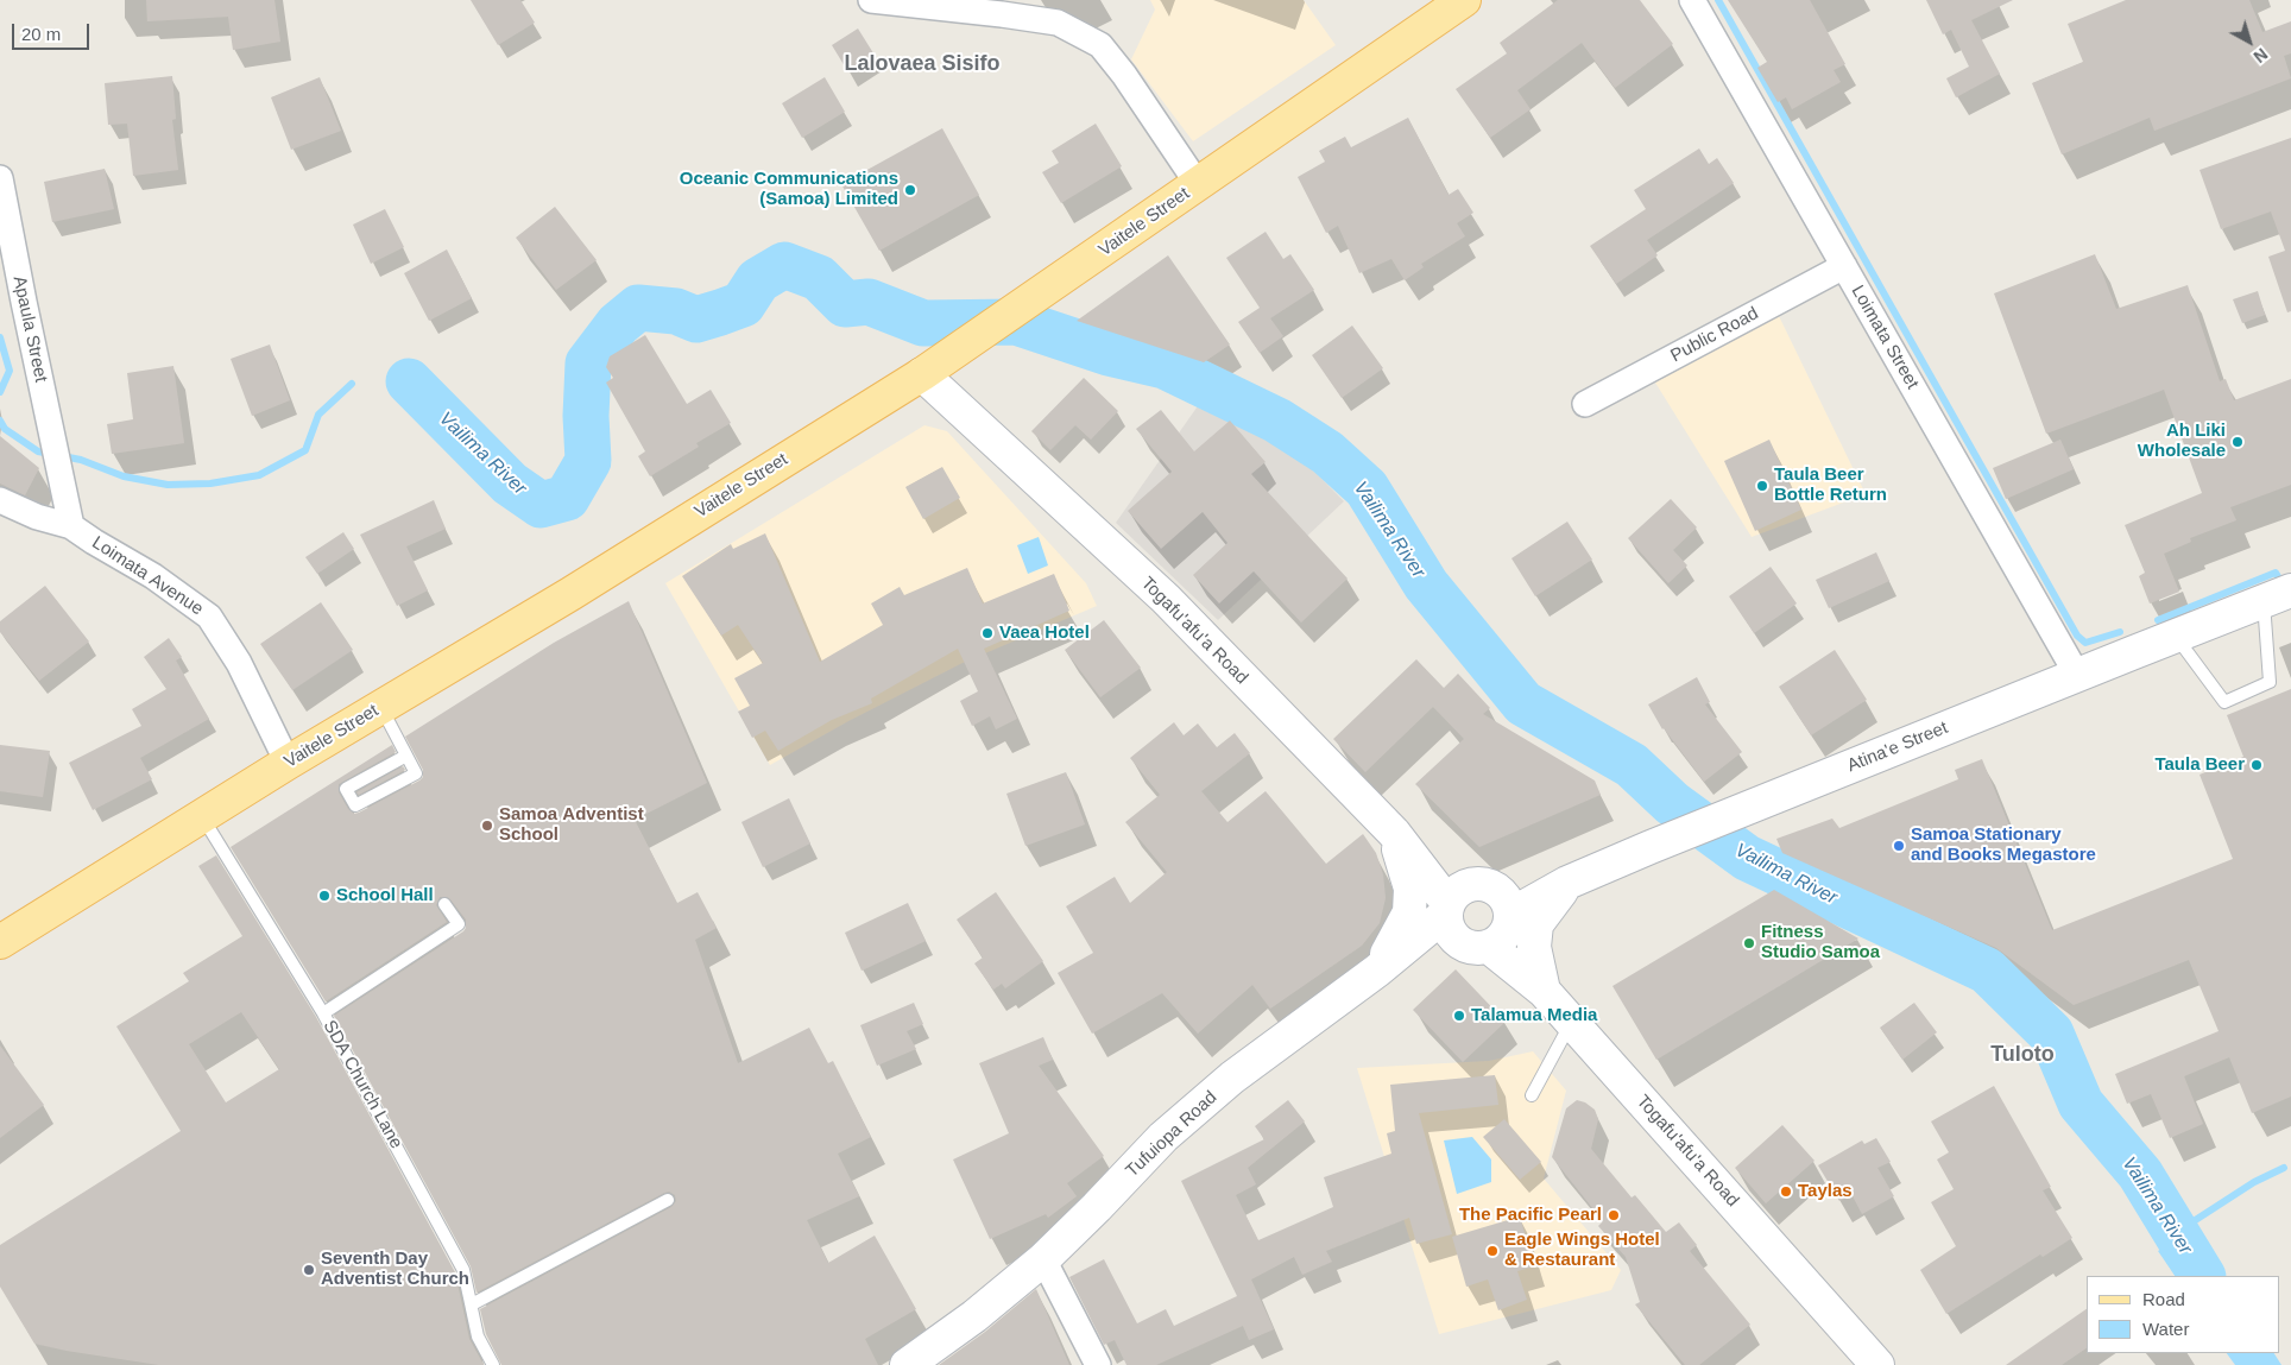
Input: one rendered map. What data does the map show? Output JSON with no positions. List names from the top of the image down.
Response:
{
  "streets": {
    "main road": [
      "Vaitele Street",
      "Togafu'afu'a Road",
      "Atina'e Street",
      "Tufuiopa Road"
    ],
    "street": [
      "Apaula Street",
      "Public Road",
      "Loimata Street",
      "Loimata Avenue"
    ],
    "lane": ["SDA Church Lane"]
  },
  "crossings": [
    ["Vaitele Street", "Loimata Avenue"],
    ["Vaitele Street", "Togafu'afu'a Road"],
    ["Vaitele Street", "SDA Church Lane"],
    ["Apaula Street", "Loimata Avenue"],
    ["Public Road", "Loimata Street"],
    ["Loimata Street", "Atina'e Street"],
    ["Togafu'afu'a Road", "Tufuiopa Road"]
  ],
  "districts": ["Lalovaea Sisifo", "Tuloto"],
  "water": ["Vailima River"],
  "places": [
    "Oceanic Communications (Samoa) Limited",
    "Ah Liki Wholesale",
    "Taula Beer Bottle Return",
    "Vaea Hotel",
    "Taula Beer",
    "Samoa Adventist School",
    "Samoa Stationary and Books Megastore",
    "School Hall",
    "Fitness Studio Samoa",
    "Talamua Media",
    "Taylas",
    "The Pacific Pearl",
    "Eagle Wings Hotel & Restaurant",
    "Seventh Day Adventist Church"
  ],
  "legend": ["Road", "Water"],
  "scale_bar": "20 m",
  "north": "bottom right"
}
